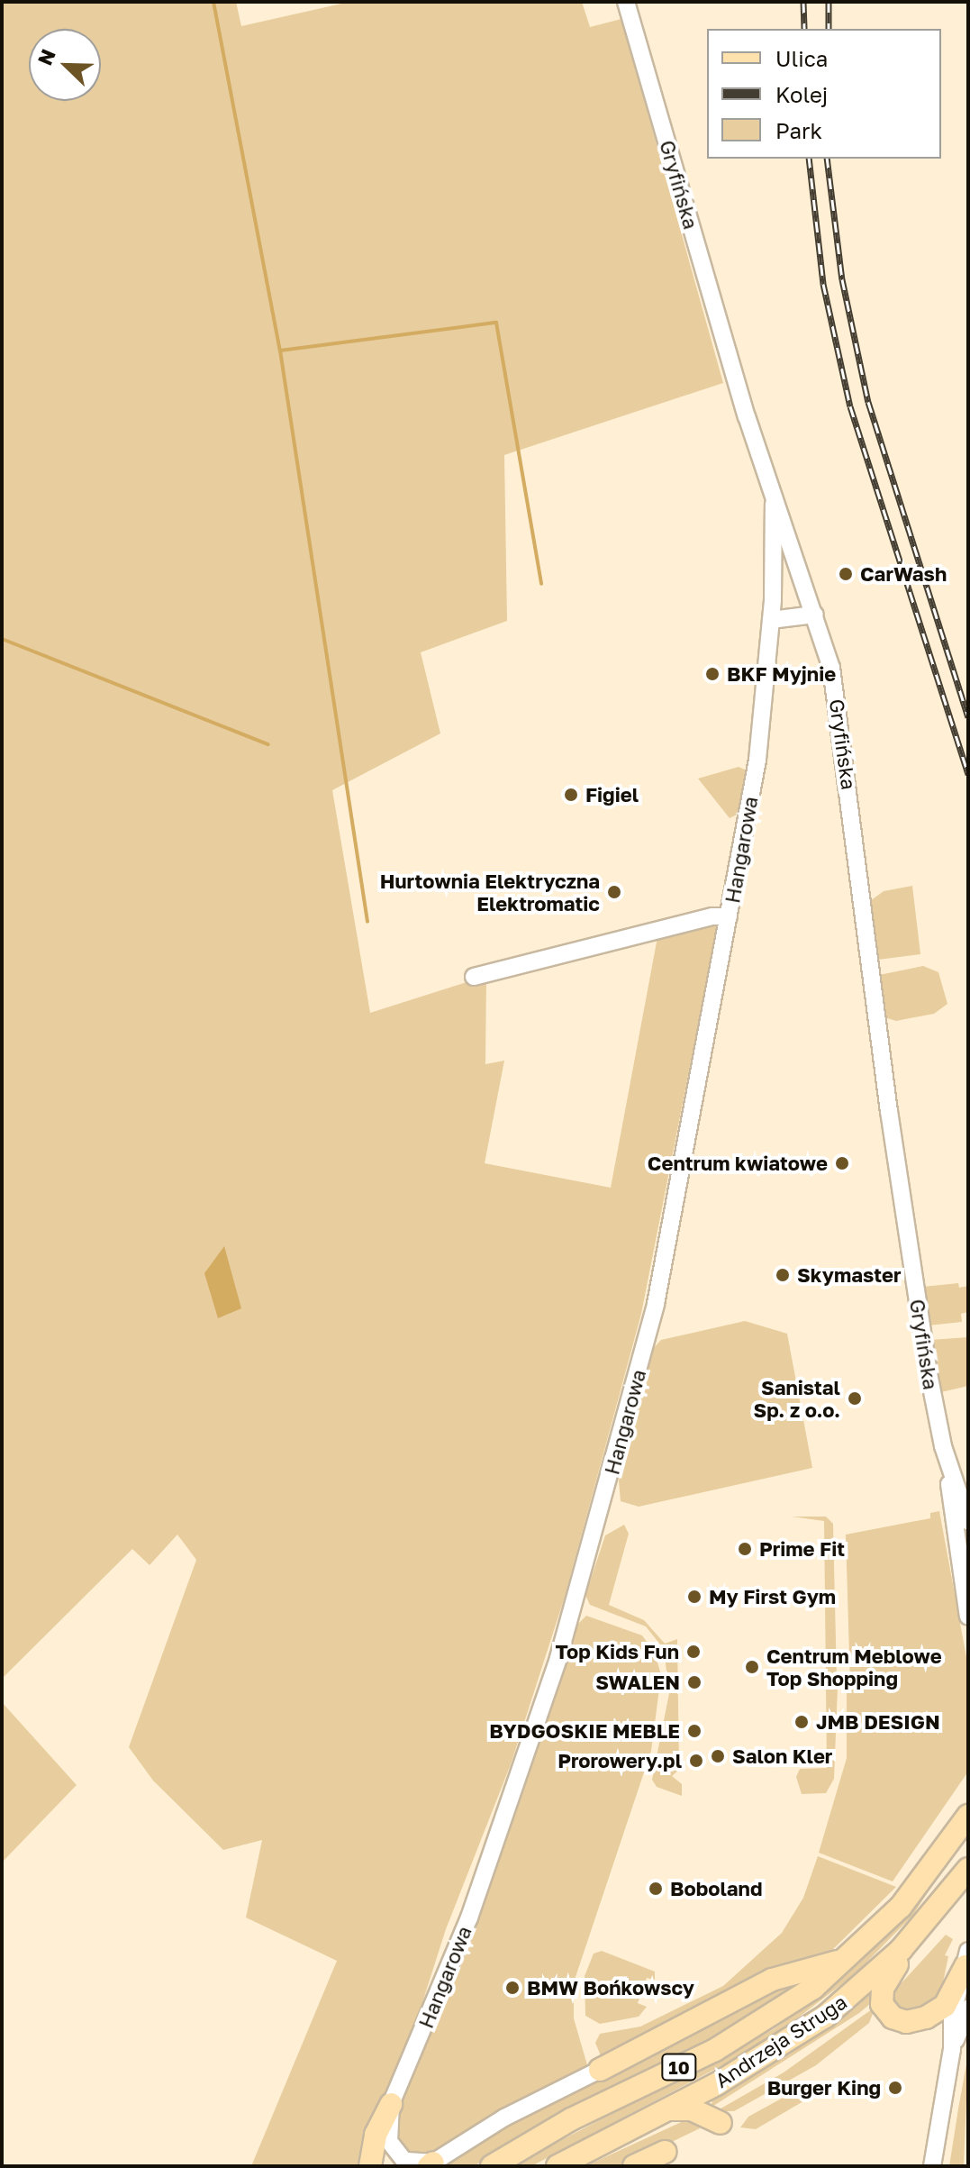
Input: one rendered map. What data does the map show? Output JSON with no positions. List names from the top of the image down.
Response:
{
  "streets": {
    "main road": ["Andrzeja Struga", "10"],
    "street": ["Gryfińska", "Hangarowa"]
  },
  "crossings": [
    ["Gryfińska", "Hangarowa"]
  ],
  "places": [
    "CarWash",
    "BKF Myjnie",
    "Figiel",
    "Hurtownia Elektryczna Elektromatic",
    "Centrum kwiatowe",
    "Skymaster",
    "Sanistal Sp. z o.o.",
    "Prime Fit",
    "My First Gym",
    "Top Kids Fun",
    "Centrum Meblowe Top Shopping",
    "SWALEN",
    "JMB DESIGN",
    "BYDGOSKIE MEBLE",
    "Salon Kler",
    "Prorowery.pl",
    "Boboland",
    "BMW Bońkowscy",
    "Burger King"
  ],
  "legend": ["Ulica", "Kolej", "Park"],
  "north": "top left"
}
